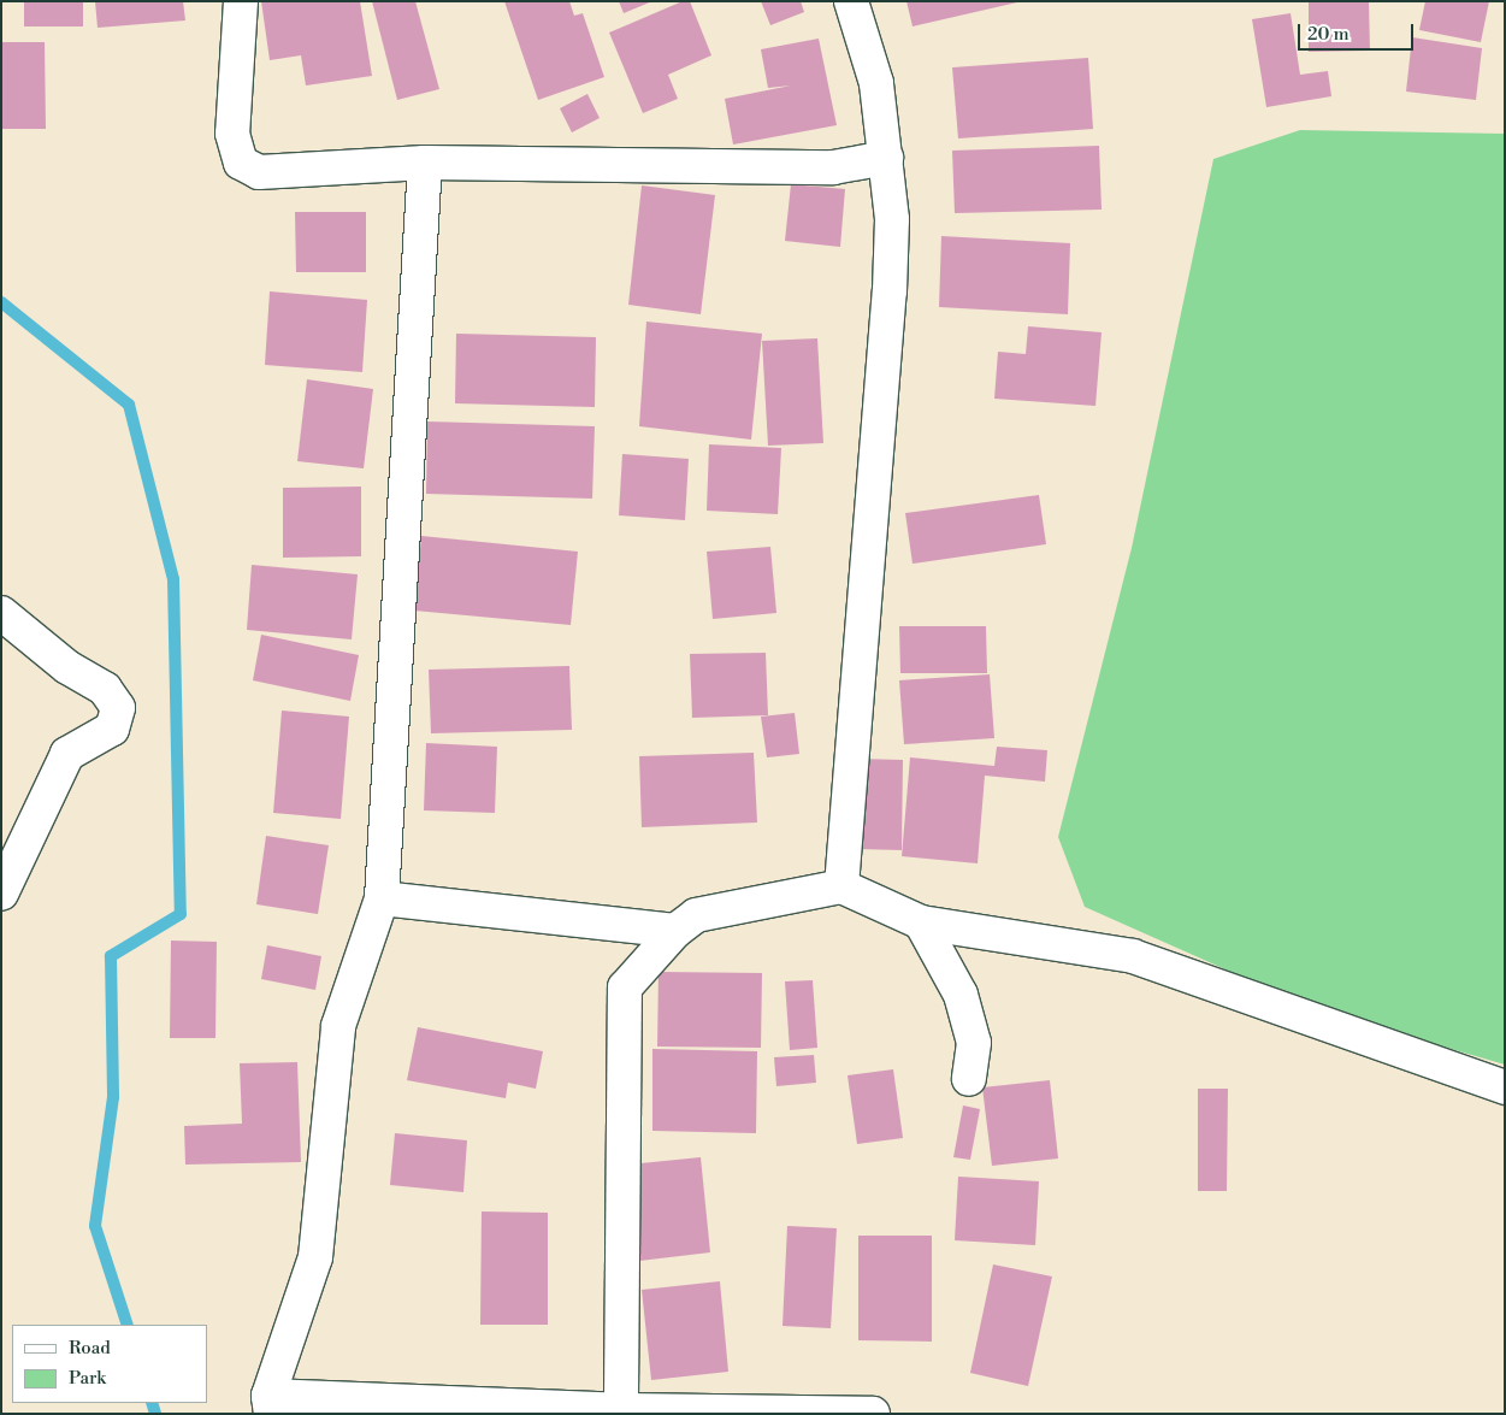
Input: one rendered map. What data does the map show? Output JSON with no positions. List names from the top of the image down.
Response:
{
  "legend": ["Road", "Park"],
  "scale_bar": "20 m"
}
